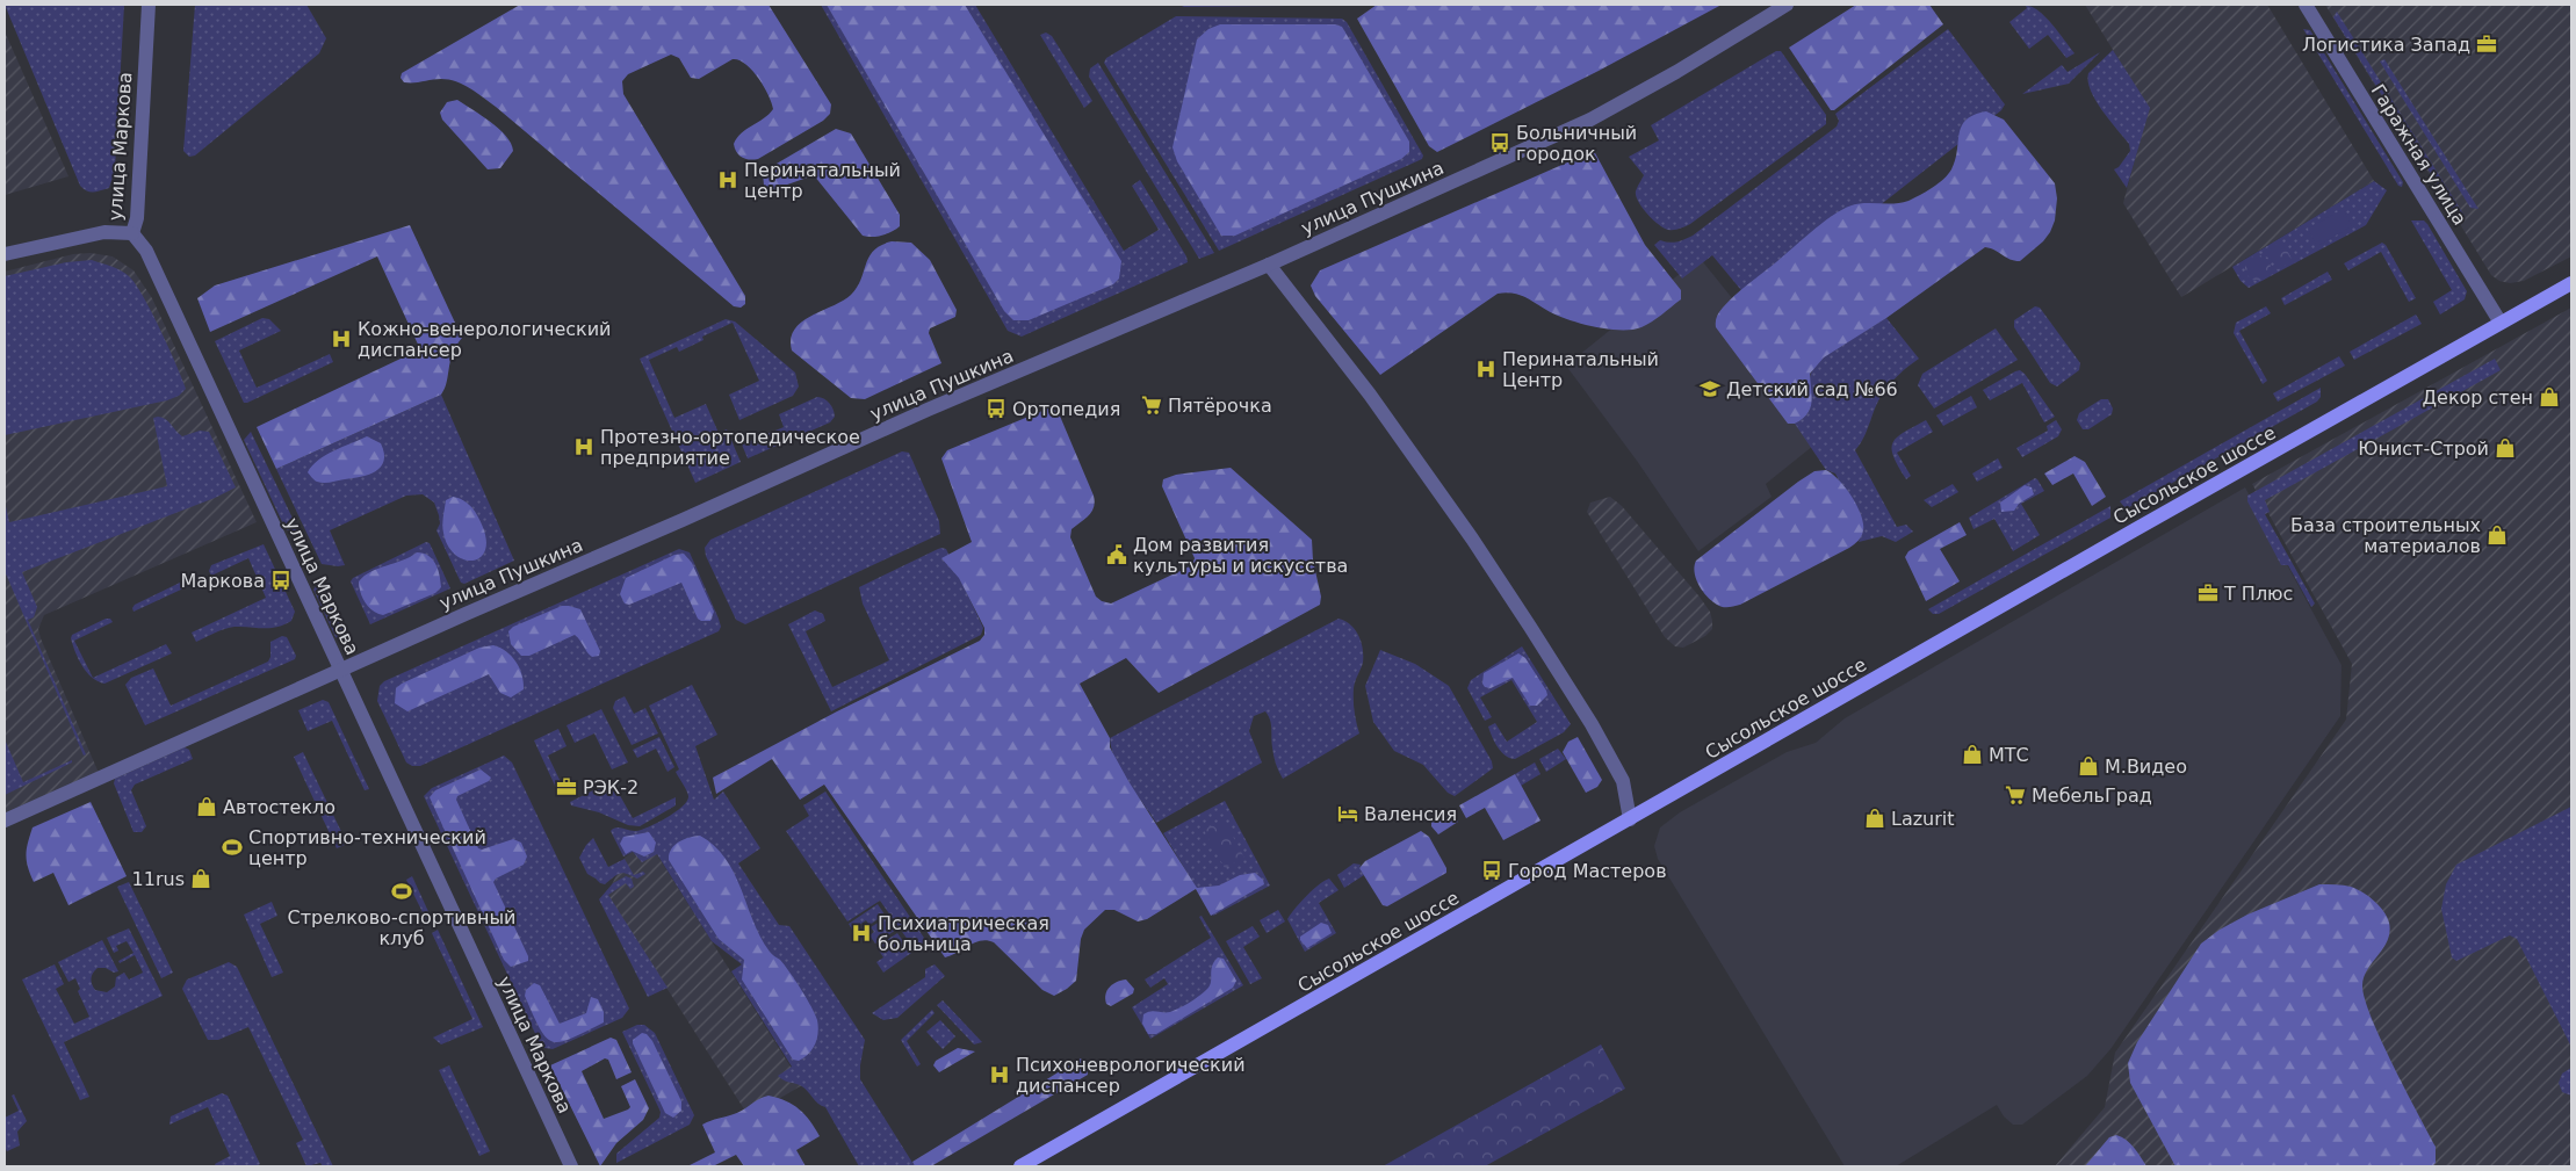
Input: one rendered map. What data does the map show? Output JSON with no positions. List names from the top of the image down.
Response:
{
  "streets": {
    "main road": ["Сысольское шоссе"],
    "street": ["улица Маркова", "Гаражная улица", "улица Пушкина"]
  },
  "crossings": [
    ["улица Маркова", "улица Пушкина"],
    ["Гаражная улица", "Сысольское шоссе"]
  ],
  "places": {
    "office": ["Логистика Запад", "Т Плюс", "РЭК-2"],
    "bus stop": [
      "Больничный городок",
      "Ортопедия",
      "Маркова",
      "Город Мастеров"
    ],
    "hospital": [
      "Перинатальный центр",
      "Кожно-венерологический диспансер",
      "Перинатальный Центр",
      "Протезно-ортопедическое предприятие",
      "Психиатрическая больница",
      "Психоневрологический диспансер"
    ],
    "school or university": ["Детский сад №66"],
    "shop": [
      "Декор стен",
      "Юнист-Строй",
      "База строительных материалов",
      "МТС",
      "М.Видео",
      "Автостекло",
      "Lazurit",
      "11rus"
    ],
    "supermarket": ["Пятёрочка", "МебельГрад"],
    "public building": ["Дом развития культуры и искусства"],
    "hotel": ["Валенсия"],
    "sports": ["Спортивно-технический центр", "Стрелково-спортивный клуб"]
  }
}
